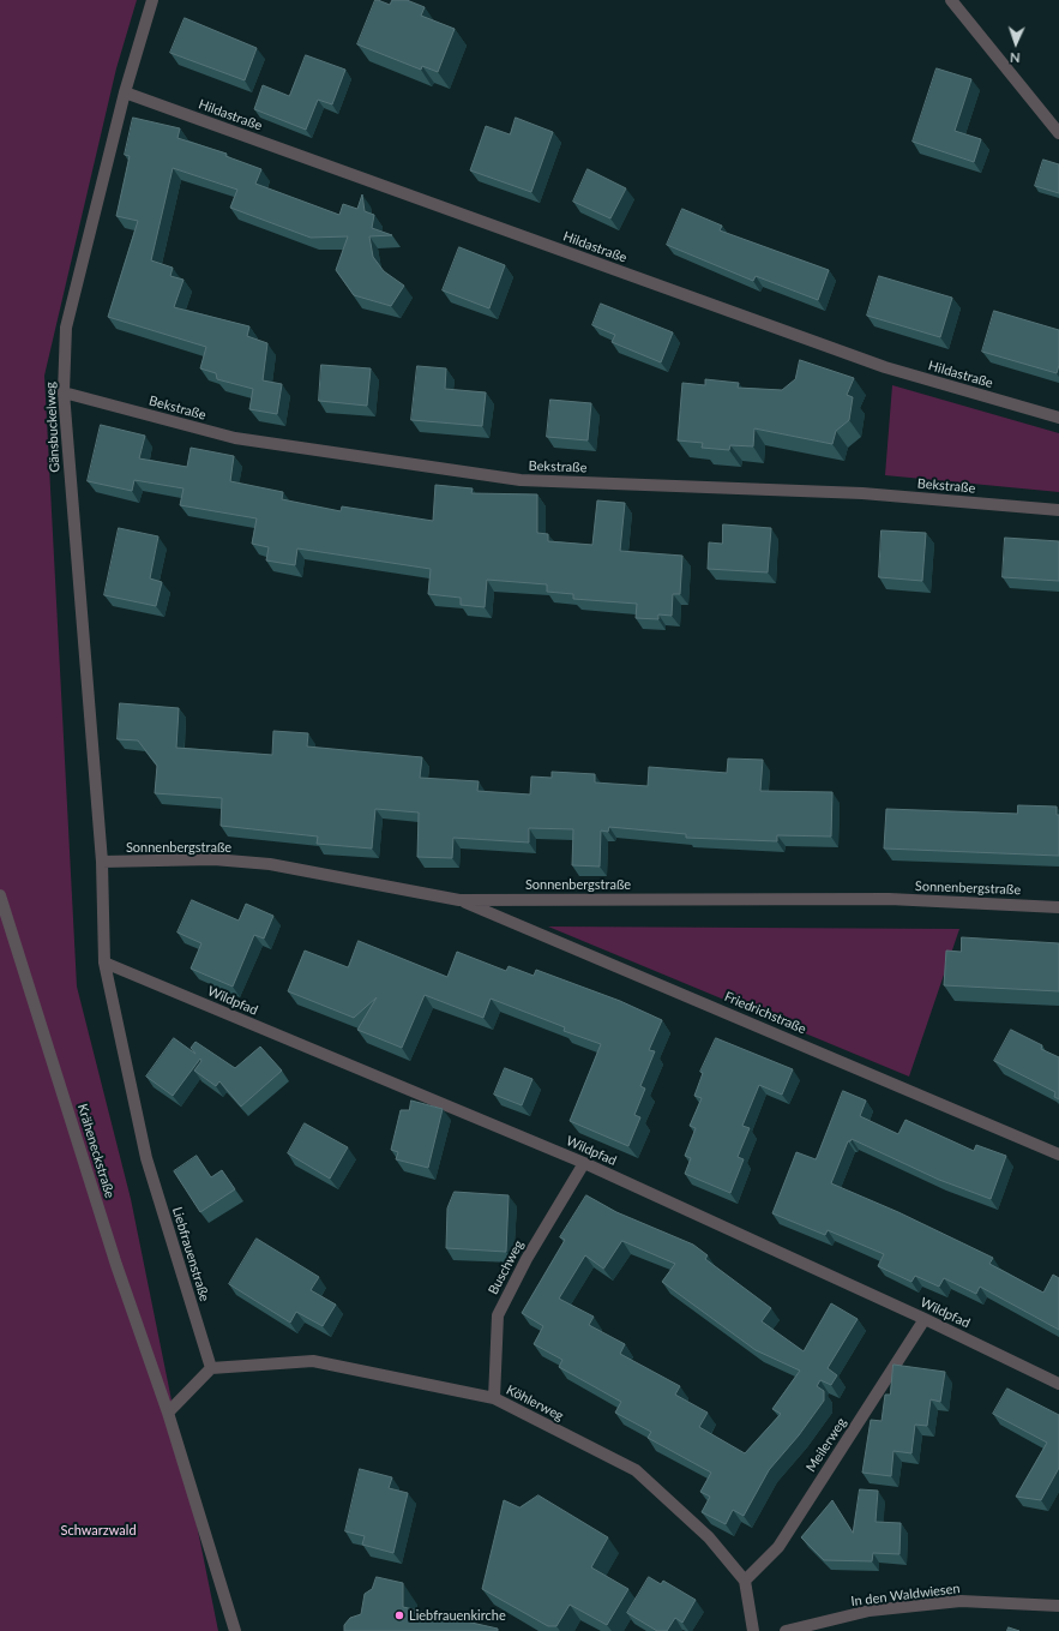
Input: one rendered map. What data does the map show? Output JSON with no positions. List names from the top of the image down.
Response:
{
  "streets": {
    "street": [
      "Hildastraße",
      "Bekstraße",
      "Gänsbuckelweg",
      "Sonnenbergstraße",
      "Wildpfad",
      "Friedrichstraße",
      "Kräheneckstraße",
      "Liebfrauenstraße",
      "Buschweg",
      "Köhlerweg",
      "Meilerweg",
      "In den Waldwiesen"
    ]
  },
  "crossings": [
    ["Hildastraße", "Gänsbuckelweg"],
    ["Bekstraße", "Gänsbuckelweg"],
    ["Gänsbuckelweg", "Sonnenbergstraße"],
    ["Gänsbuckelweg", "Liebfrauenstraße"],
    ["Sonnenbergstraße", "Friedrichstraße"],
    ["Sonnenbergstraße", "Liebfrauenstraße"],
    ["Wildpfad", "Liebfrauenstraße"],
    ["Wildpfad", "Buschweg"],
    ["Wildpfad", "Meilerweg"],
    ["Liebfrauenstraße", "Köhlerweg"],
    ["Buschweg", "Köhlerweg"],
    ["Köhlerweg", "Meilerweg"]
  ],
  "parks": ["Schwarzwald"],
  "places": ["Liebfrauenkirche"],
  "north": "bottom"
}
